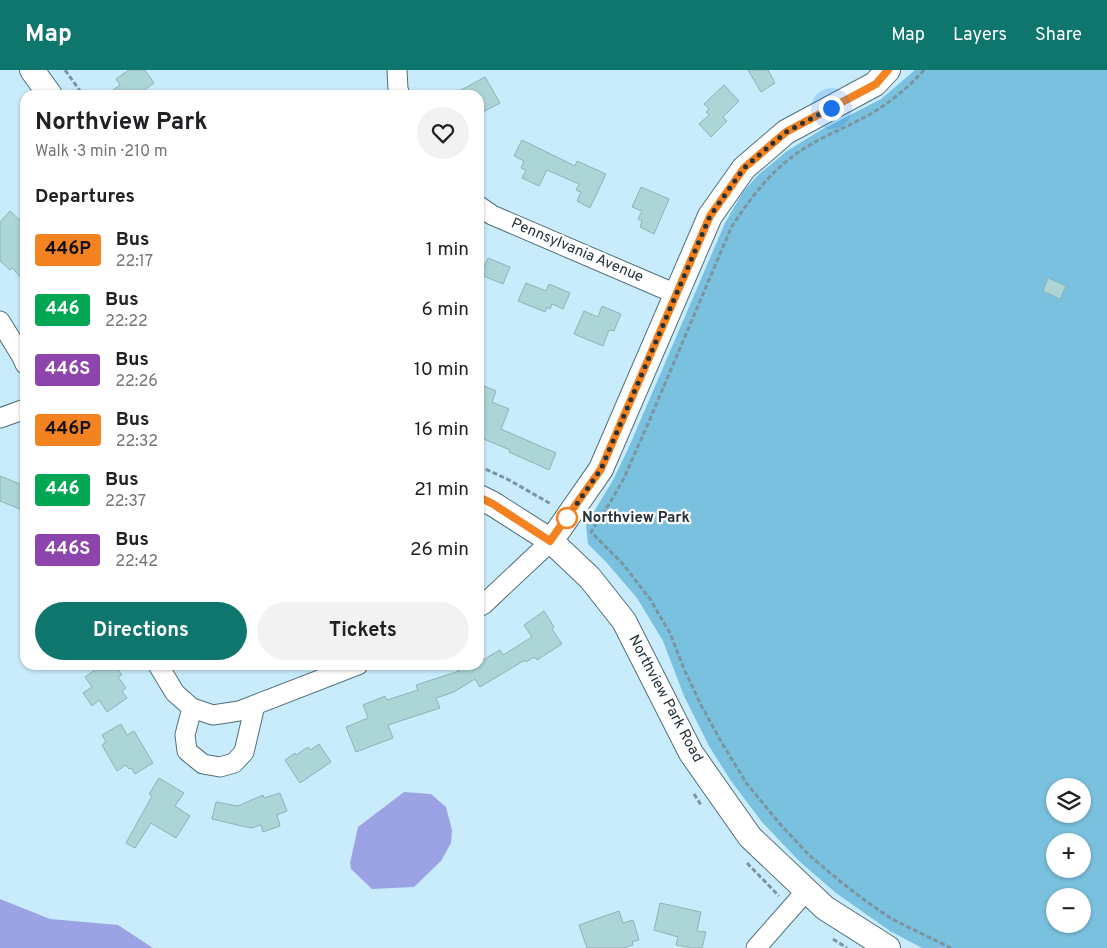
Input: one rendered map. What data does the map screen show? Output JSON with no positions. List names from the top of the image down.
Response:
{
  "streets": {
    "street": ["Pennsylvania Avenue", "Northview Park Road"]
  },
  "places": ["Northview Park"],
  "lines": ["bus line 446P"],
  "page": {
    "header": "Map",
    "nav": ["Map", "Layers", "Share"],
    "heading": [
      ["Northview Park", "Walk · 3 min · 210 m"],
      "Departures"
    ],
    "list": [
      {
        "mark": "446P",
        "name": "Bus",
        "note": "22:17",
        "value": "1 min"
      },
      {
        "mark": "446",
        "name": "Bus",
        "note": "22:22",
        "value": "6 min"
      },
      {
        "mark": "446S",
        "name": "Bus",
        "note": "22:26",
        "value": "10 min"
      },
      {
        "mark": "446P",
        "name": "Bus",
        "note": "22:32",
        "value": "16 min"
      },
      {
        "mark": "446",
        "name": "Bus",
        "note": "22:37",
        "value": "21 min"
      },
      {
        "mark": "446S",
        "name": "Bus",
        "note": "22:42",
        "value": "26 min"
      }
    ],
    "buttons": ["Directions", "Tickets"],
    "map_buttons": ["+", "−"]
  }
}
